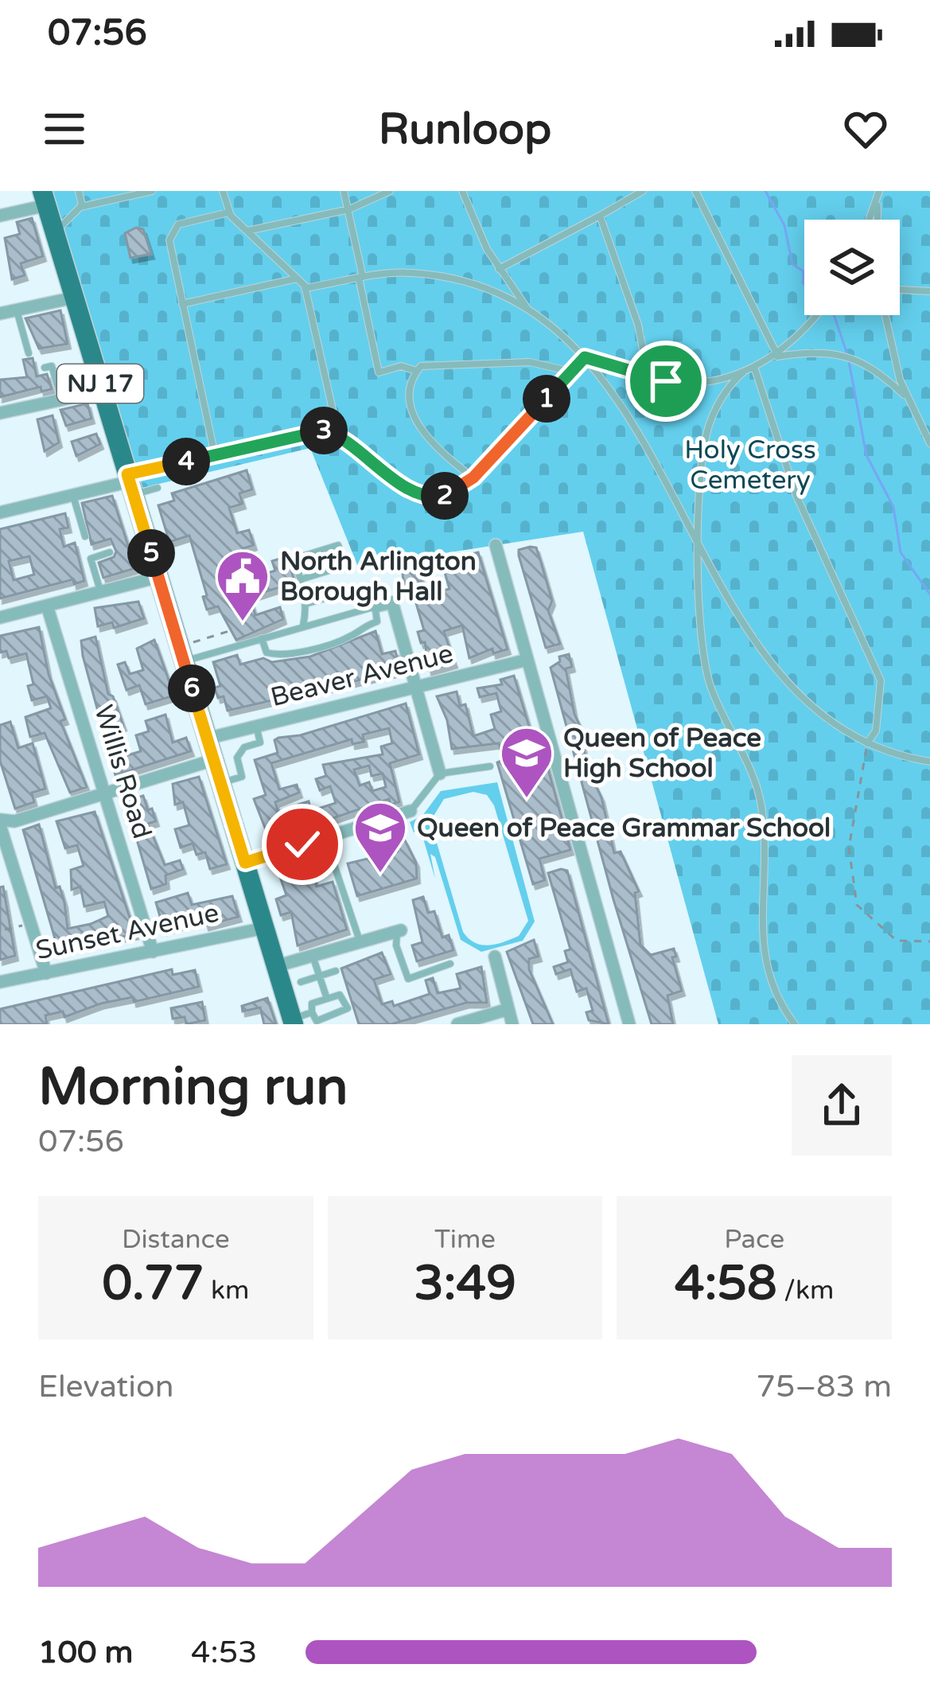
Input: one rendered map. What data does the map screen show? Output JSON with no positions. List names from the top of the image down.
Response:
{
  "streets": {
    "main road": ["NJ 17"],
    "street": ["Beaver Avenue", "Willis Road", "Sunset Avenue"]
  },
  "crossings": [
    ["NJ 17", "Beaver Avenue"],
    ["NJ 17", "Sunset Avenue"],
    ["Willis Road", "Sunset Avenue"]
  ],
  "parks": ["Holy Cross Cemetery"],
  "places": {
    "public building": ["North Arlington Borough Hall"],
    "school or university": ["Queen of Peace High School", "Queen of Peace Grammar School"]
  },
  "page": {
    "status": "07:56",
    "header": "Runloop",
    "pins": [
      "1",
      "3",
      "4",
      "2",
      "5",
      "6"
    ],
    "heading": ["Morning run", "07:56"],
    "stats": [
      ["Distance", "0.77 km"],
      ["Time", "3:49"],
      ["Pace", "4:58 /km"]
    ],
    "chart": ["Elevation", "75–83 m"],
    "list": [
      {
        "name": "100 m",
        "note": "4:53"
      }
    ]
  }
}
